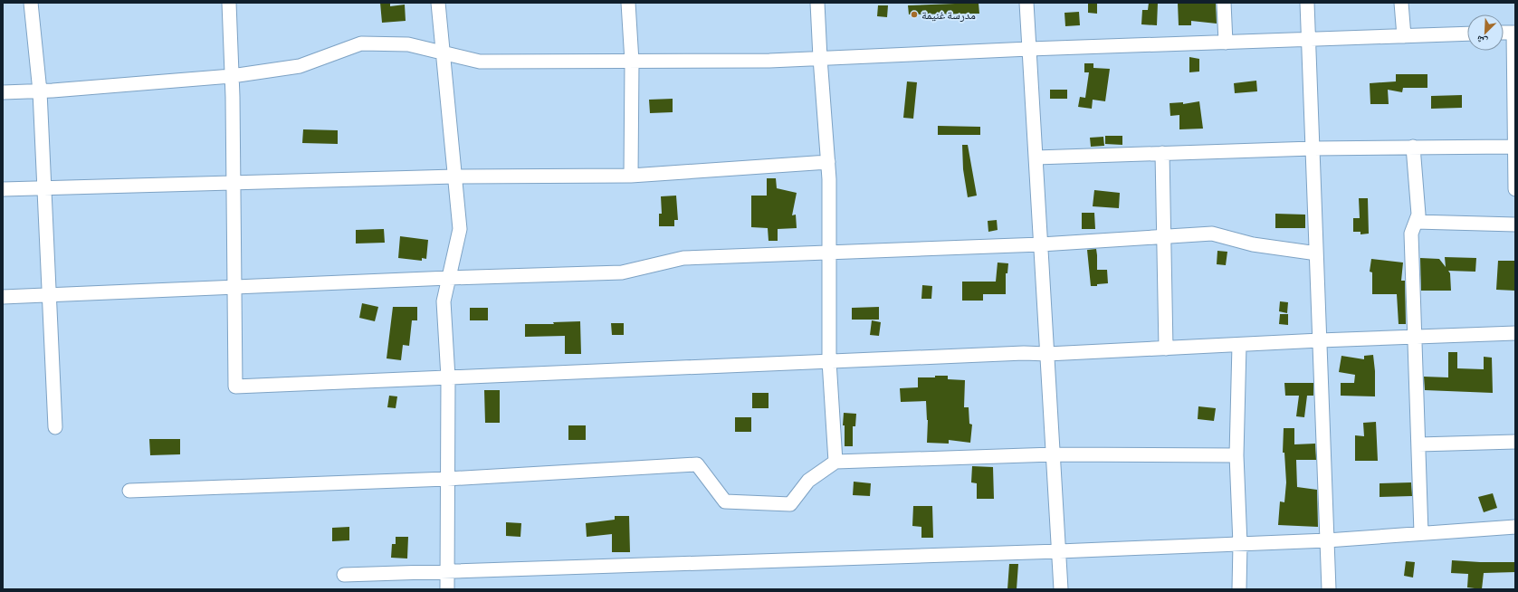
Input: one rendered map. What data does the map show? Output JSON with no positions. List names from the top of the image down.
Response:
{
  "places": ["مدرسة غنيمة"],
  "north": "bottom left"
}
